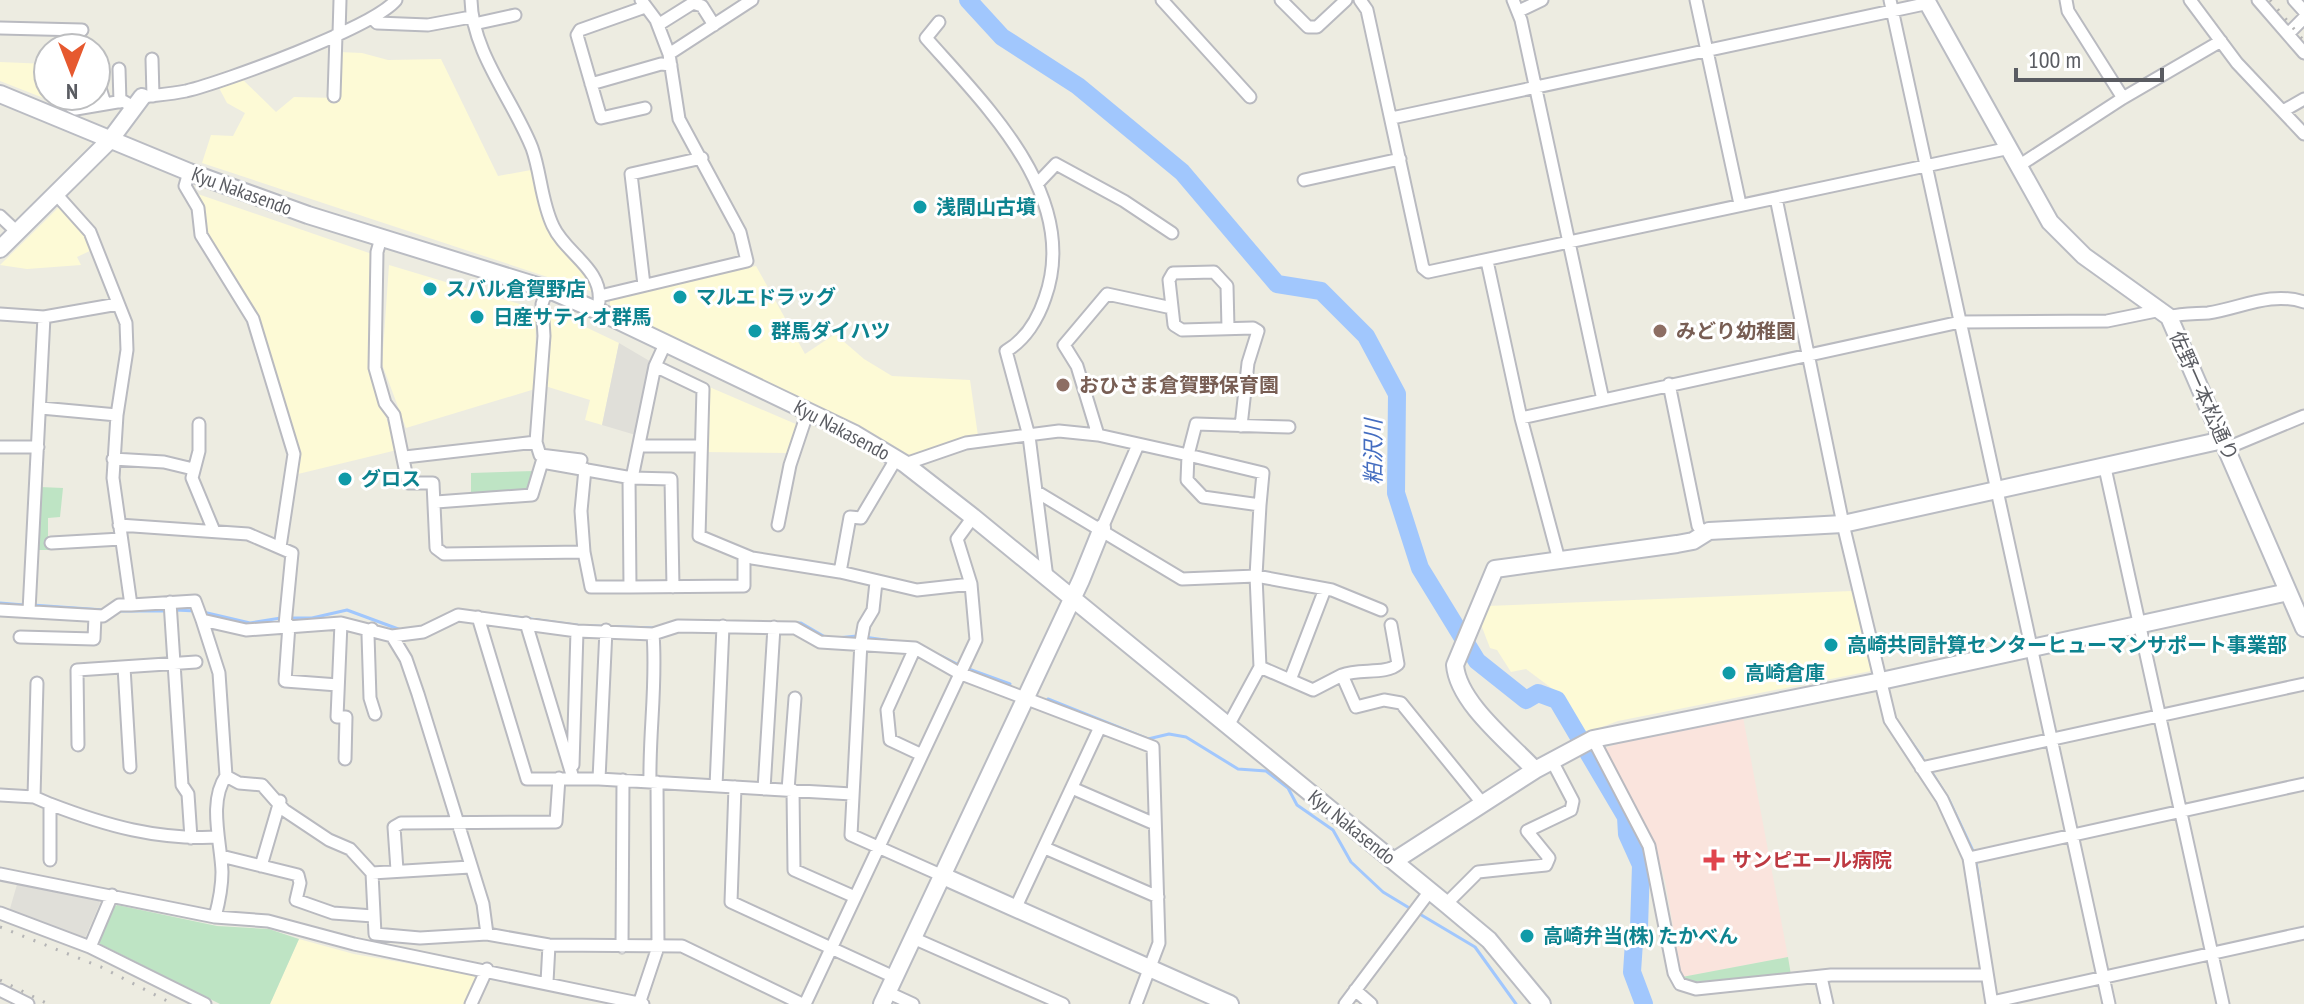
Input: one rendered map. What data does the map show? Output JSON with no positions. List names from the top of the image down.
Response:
{
  "streets": {
    "street": ["Kyu Nakasendo", "佐野一本松通り"]
  },
  "water": ["粕沢川"],
  "places": {
    "other": [
      "浅間山古墳",
      "スバル倉賀野店",
      "マルエドラッグ",
      "日産サティオ群馬",
      "群馬ダイハツ",
      "みどり幼稚園",
      "おひさま倉賀野保育園",
      "グロス",
      "高崎共同計算センターヒューマンサポート事業部",
      "高崎倉庫",
      "高崎弁当(株) たかべん"
    ],
    "health": ["サンピエール病院"]
  },
  "scale_bar": "100 m",
  "north": "bottom"
}
